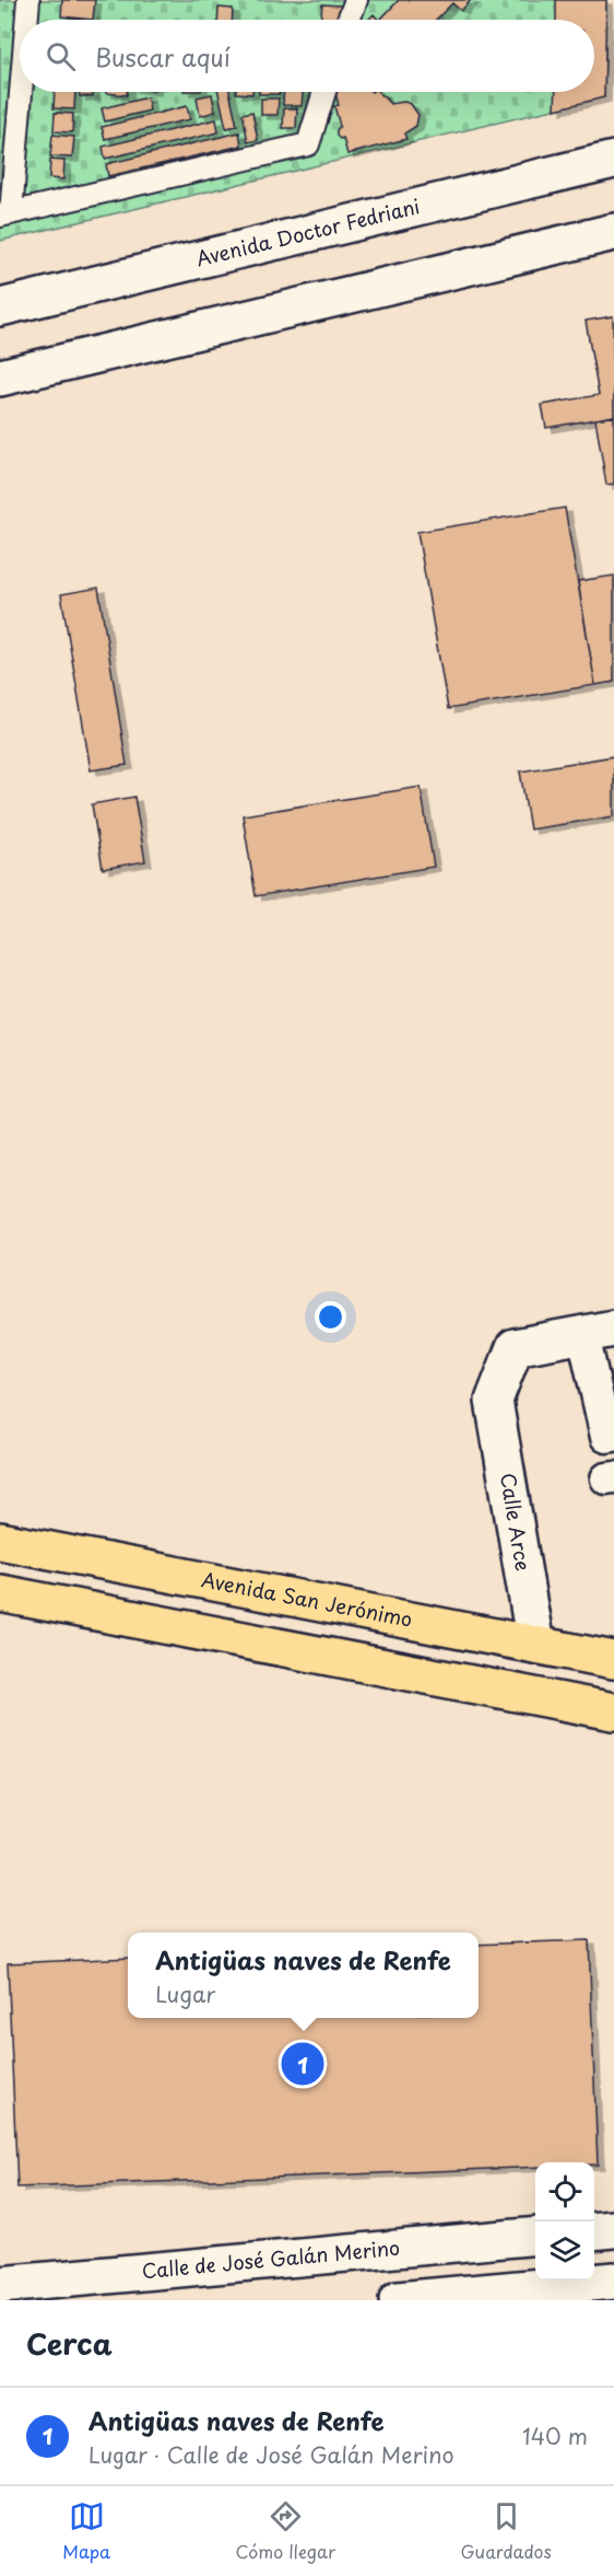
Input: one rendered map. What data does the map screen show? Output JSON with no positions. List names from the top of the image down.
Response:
{
  "streets": {
    "main road": [
      "Avenida Doctor Fedriani",
      "Calle Arce",
      "Avenida San Jerónimo",
      "Calle de José Galán Merino"
    ]
  },
  "crossings": [
    ["Calle Arce", "Avenida San Jerónimo"]
  ],
  "page": {
    "search": "Buscar aquí",
    "popup": ["Antigüas naves de Renfe", "Lugar"],
    "pins": "1",
    "heading": "Cerca",
    "list": [
      {
        "mark": "1",
        "name": "Antigüas naves de Renfe",
        "note": "Lugar · Calle de José Galán Merino",
        "value": "140 m"
      }
    ],
    "nav": ["Mapa", "Cómo llegar", "Guardados"]
  }
}
